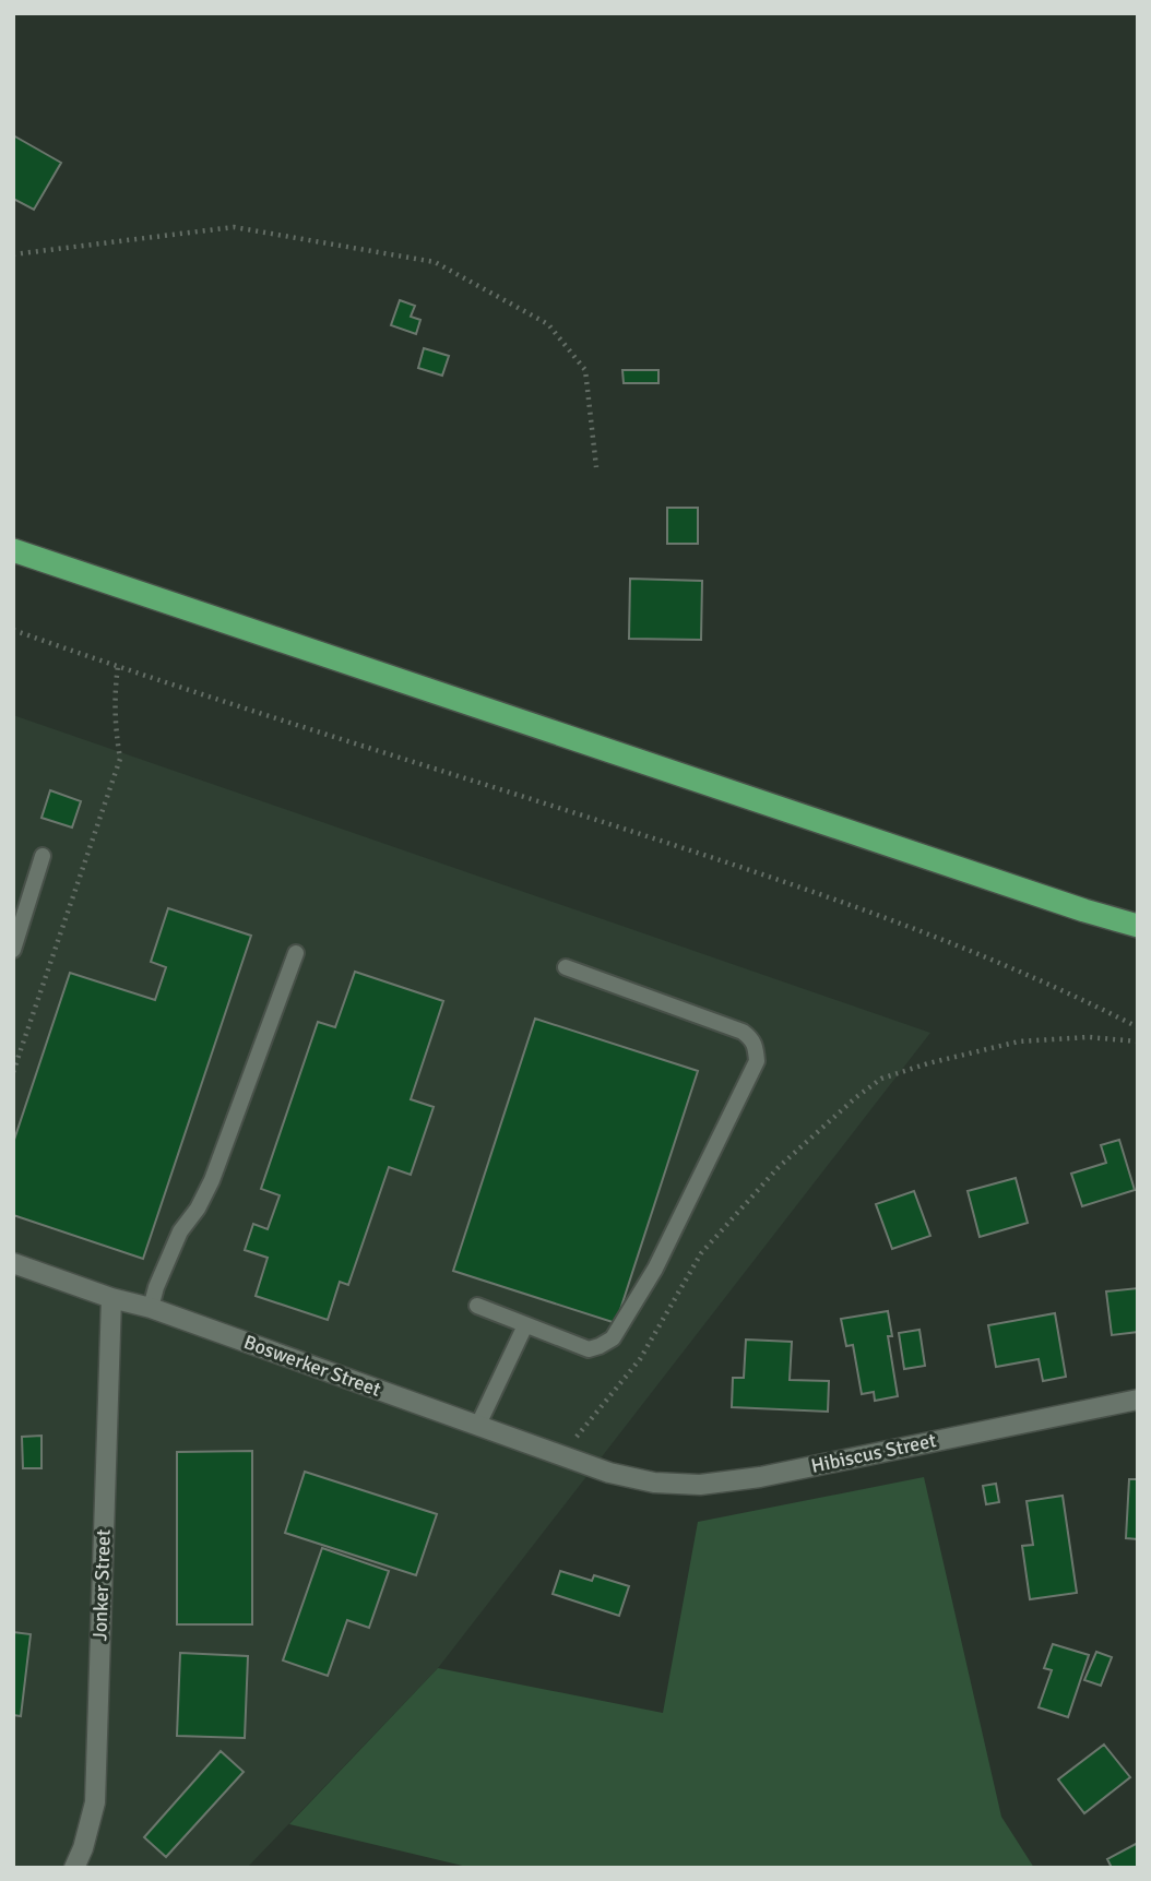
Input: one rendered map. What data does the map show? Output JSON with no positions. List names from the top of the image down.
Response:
{
  "streets": {
    "street": ["Boswerker Street", "Hibiscus Street", "Jonker Street"]
  },
  "crossings": [
    ["Boswerker Street", "Hibiscus Street"],
    ["Boswerker Street", "Jonker Street"]
  ]
}
